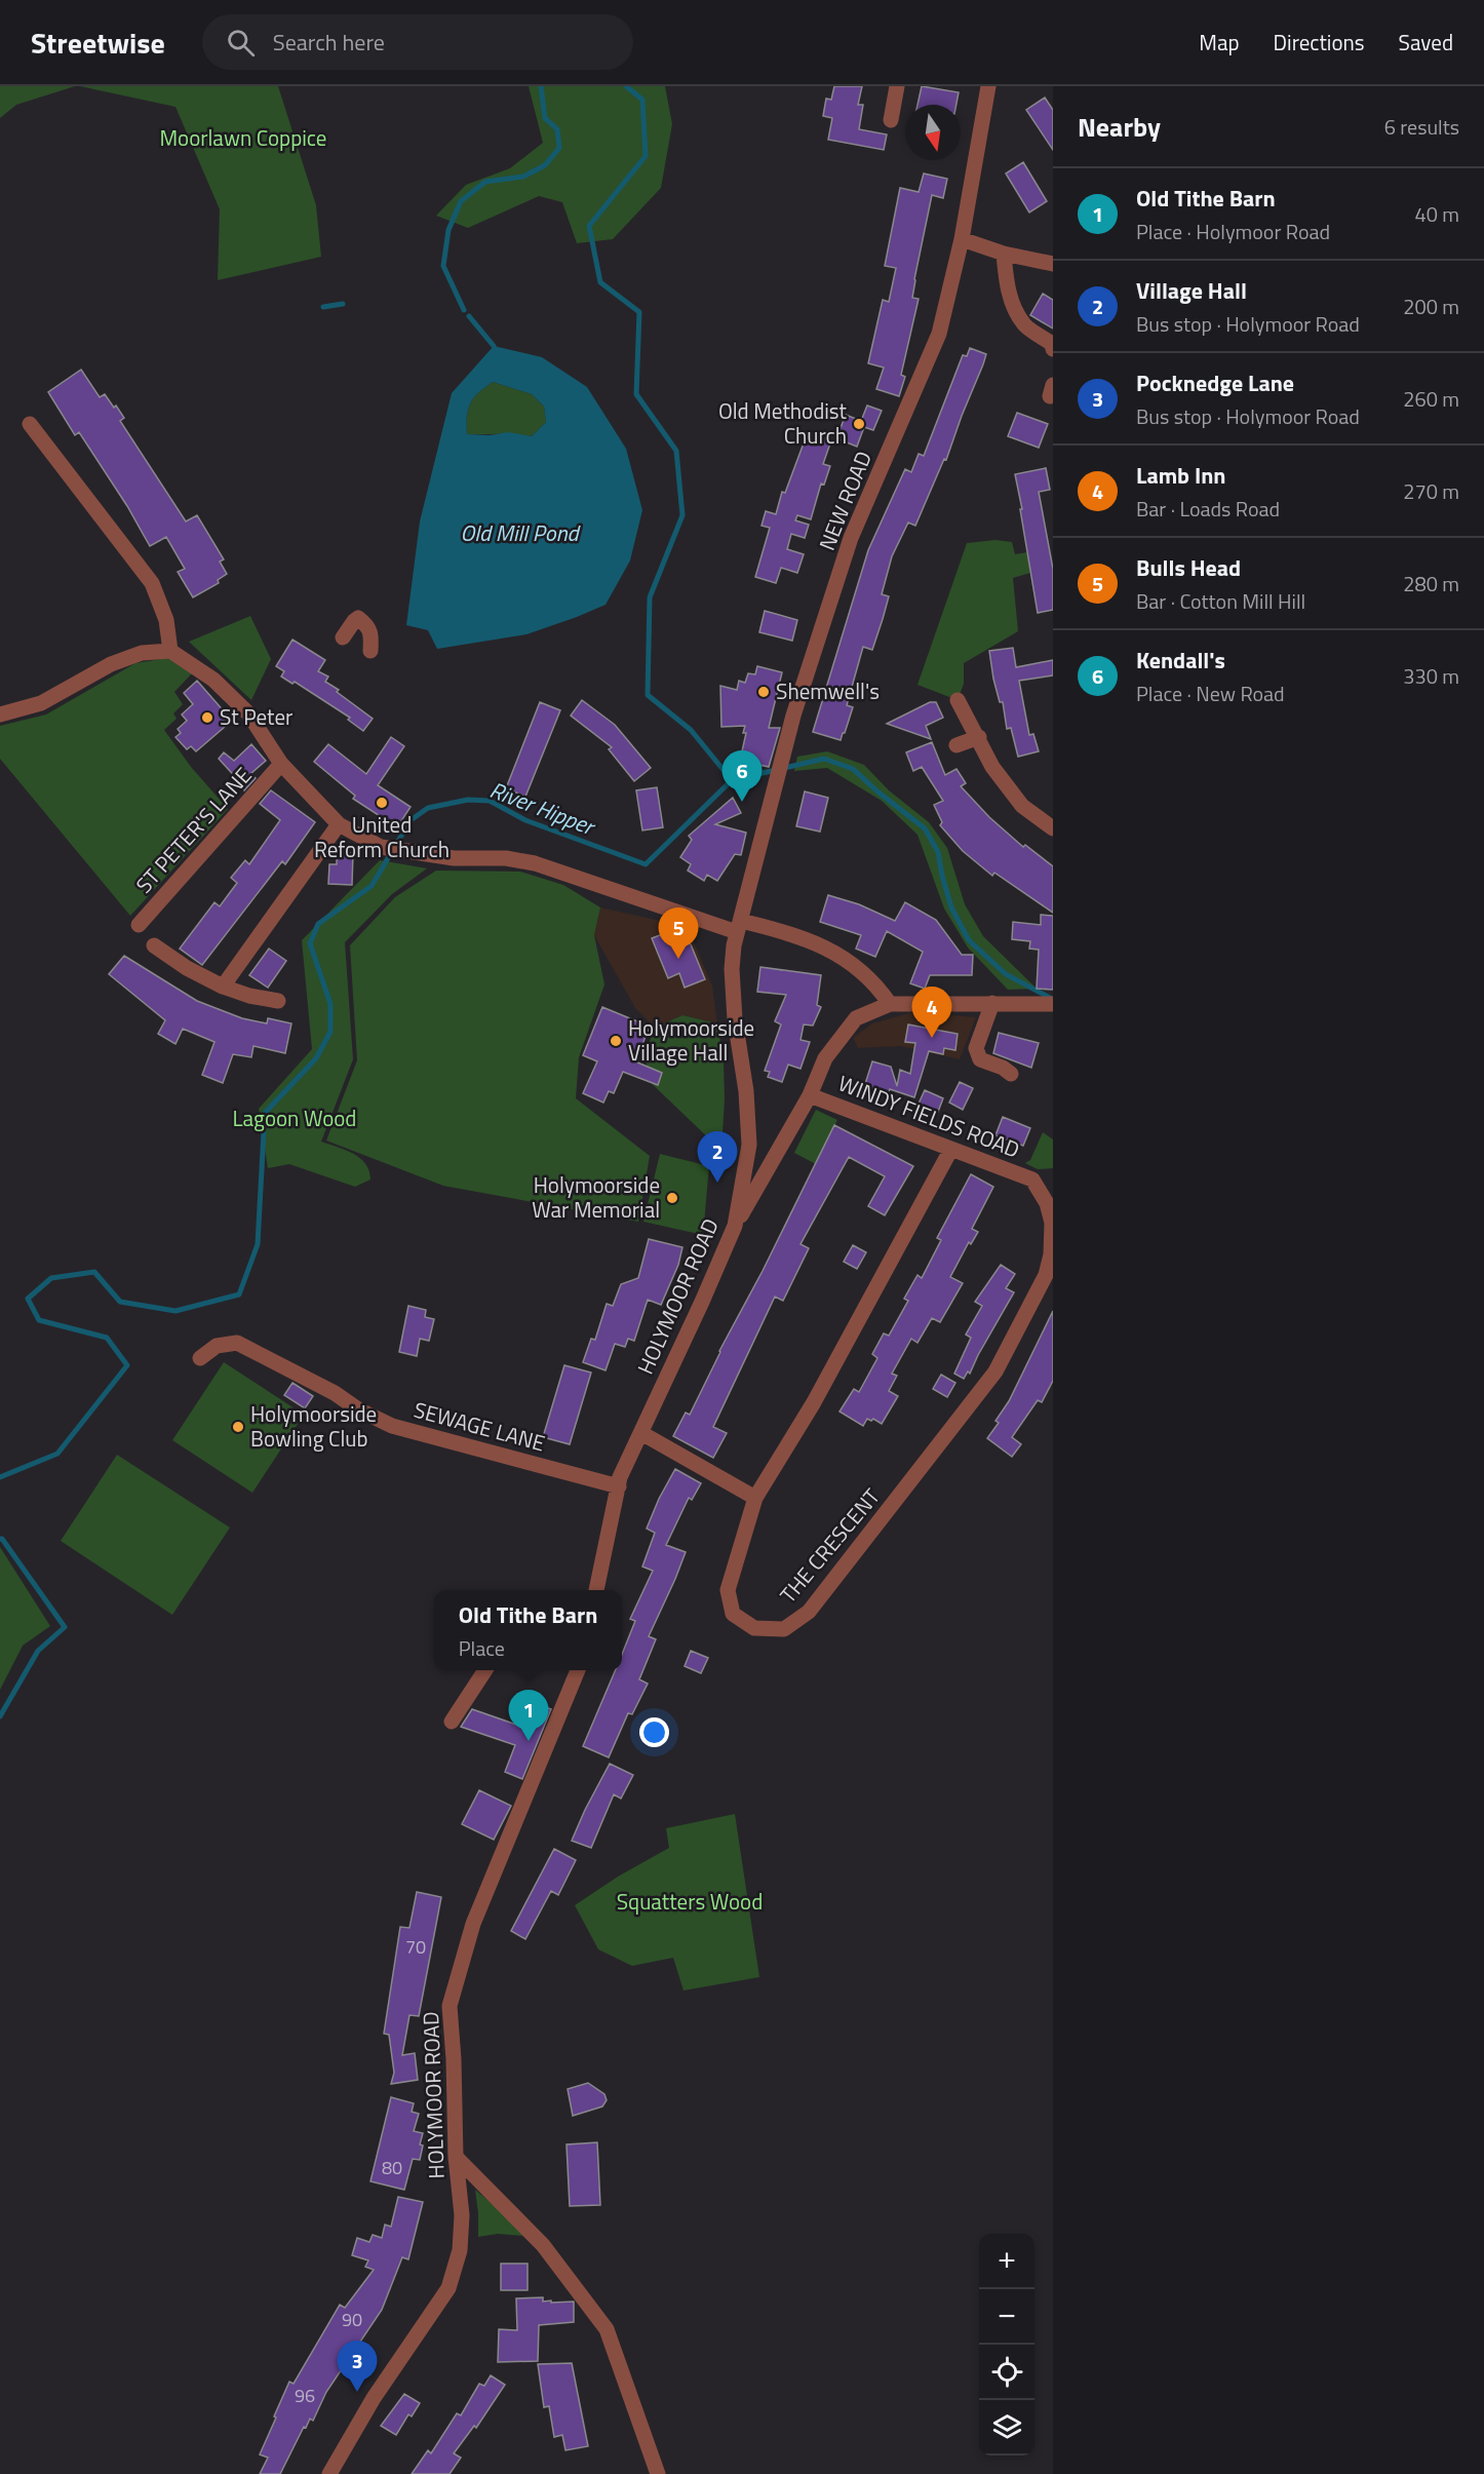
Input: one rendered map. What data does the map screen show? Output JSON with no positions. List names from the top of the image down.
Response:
{
  "streets": {
    "street": [
      "NEW ROAD",
      "ST PETER'S LANE",
      "WINDY FIELDS ROAD",
      "HOLYMOOR ROAD",
      "SEWAGE LANE",
      "THE CRESCENT"
    ]
  },
  "crossings": [
    ["NEW ROAD", "HOLYMOOR ROAD"],
    ["WINDY FIELDS ROAD", "THE CRESCENT"],
    ["HOLYMOOR ROAD", "SEWAGE LANE"]
  ],
  "water": ["Old Mill Pond", "River Hipper"],
  "parks": ["Moorlawn Coppice", "Lagoon Wood", "Squatters Wood"],
  "places": [
    "Old Methodist Church",
    "Shemwell's",
    "St Peter",
    "United Reform Church",
    "Holymoorside Village Hall",
    "Holymoorside War Memorial",
    "Holymoorside Bowling Club"
  ],
  "house_numbers": [
    "70",
    "80",
    "90",
    "96"
  ],
  "north": "bottom",
  "page": {
    "header": "Streetwise",
    "search": "Search here",
    "nav": ["Map", "Directions", "Saved"],
    "heading": ["Nearby", "6 results"],
    "list": [
      {
        "mark": "1",
        "name": "Old Tithe Barn",
        "note": "Place · Holymoor Road",
        "value": "40 m"
      },
      {
        "mark": "2",
        "name": "Village Hall",
        "note": "Bus stop · Holymoor Road",
        "value": "200 m"
      },
      {
        "mark": "3",
        "name": "Pocknedge Lane",
        "note": "Bus stop · Holymoor Road",
        "value": "260 m"
      },
      {
        "mark": "4",
        "name": "Lamb Inn",
        "note": "Bar · Loads Road",
        "value": "270 m"
      },
      {
        "mark": "5",
        "name": "Bulls Head",
        "note": "Bar · Cotton Mill Hill",
        "value": "280 m"
      },
      {
        "mark": "6",
        "name": "Kendall's",
        "note": "Place · New Road",
        "value": "330 m"
      }
    ],
    "pins": [
      "6",
      "5",
      "4",
      "2",
      "1",
      "3"
    ],
    "popup": ["Old Tithe Barn", "Place"],
    "map_buttons": ["+", "−"]
  }
}
